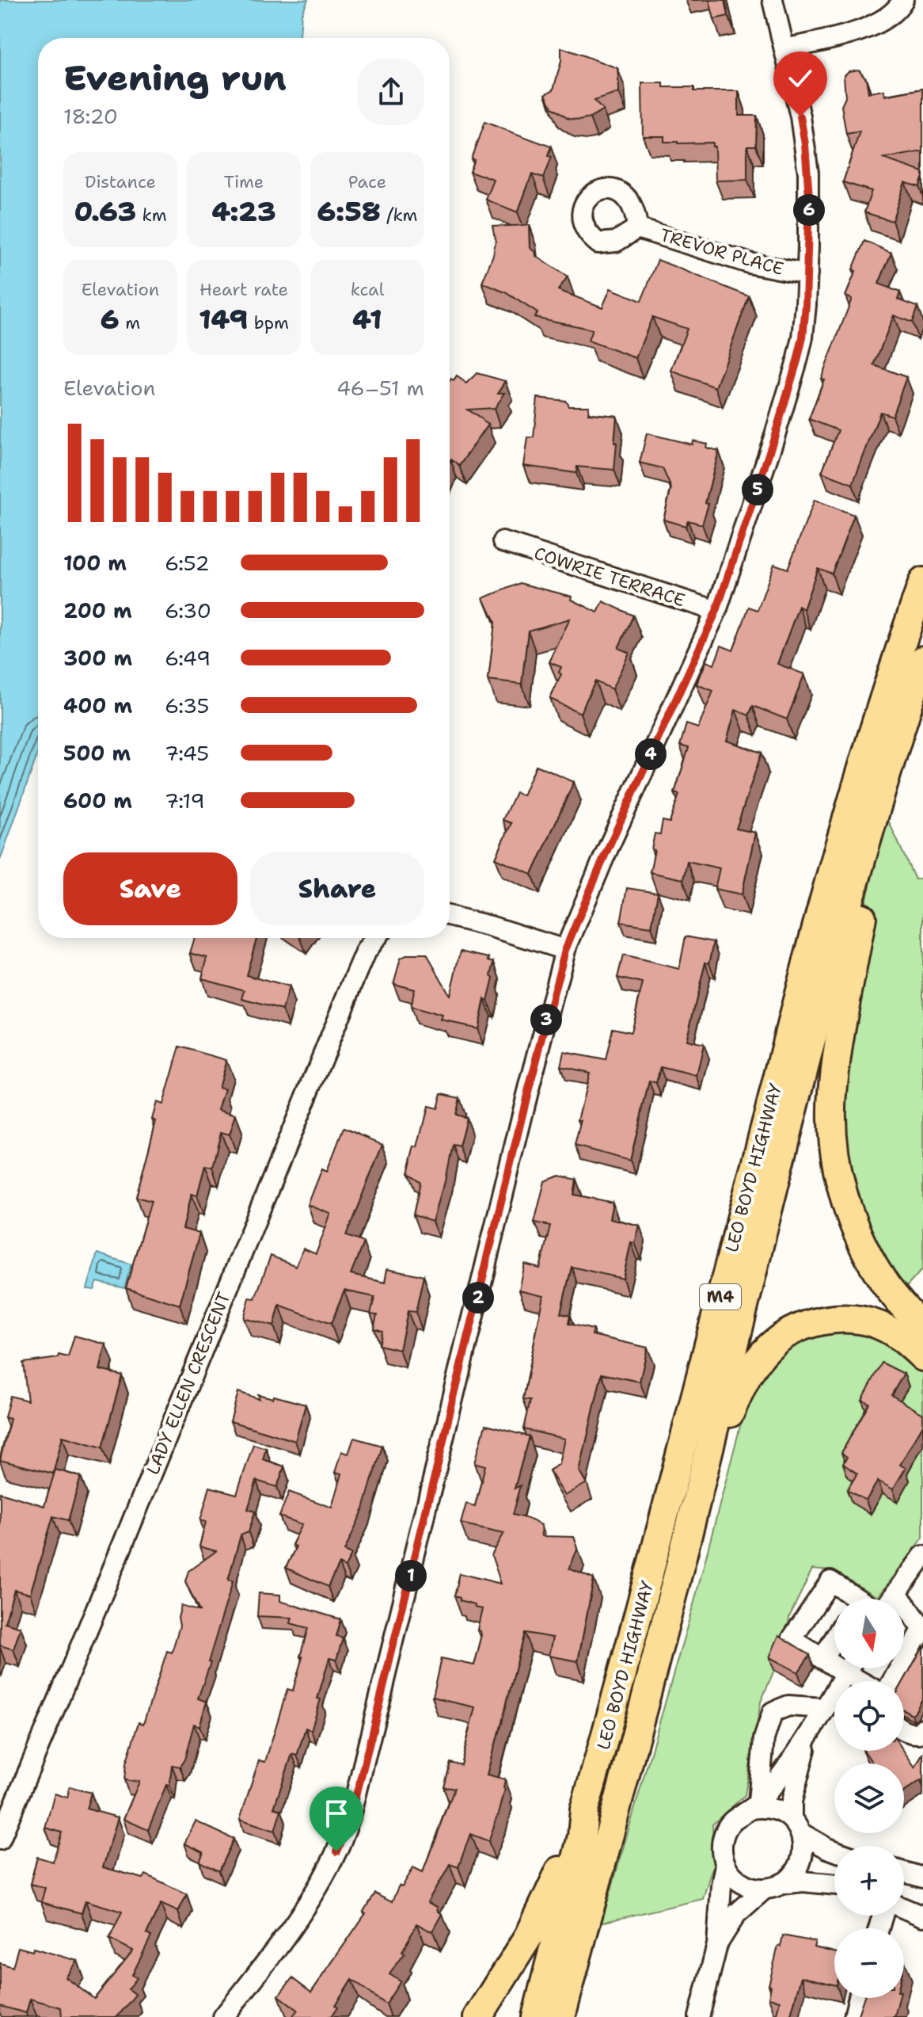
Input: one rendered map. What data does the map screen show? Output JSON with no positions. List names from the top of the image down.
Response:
{
  "streets": {
    "highway": ["LEO BOYD HIGHWAY", "M4"],
    "street": ["TREVOR PLACE", "COWRIE TERRACE", "LADY ELLEN CRESCENT"]
  },
  "north": "bottom",
  "page": {
    "heading": ["Evening run", "18:20"],
    "stats": [
      ["Distance", "0.63 km"],
      ["Time", "4:23"],
      ["Pace", "6:58 /km"],
      ["Elevation", "6 m"],
      ["Heart rate", "149 bpm"],
      ["kcal", "41"]
    ],
    "pins": [
      "6",
      "5",
      "4",
      "3",
      "2",
      "1"
    ],
    "chart": ["Elevation", "46–51 m"],
    "list": [
      {
        "name": "100 m",
        "note": "6:52"
      },
      {
        "name": "200 m",
        "note": "6:30"
      },
      {
        "name": "300 m",
        "note": "6:49"
      },
      {
        "name": "400 m",
        "note": "6:35"
      },
      {
        "name": "500 m",
        "note": "7:45"
      },
      {
        "name": "600 m",
        "note": "7:19"
      }
    ],
    "buttons": ["Save", "Share"],
    "map_buttons": ["+", "−"]
  }
}
